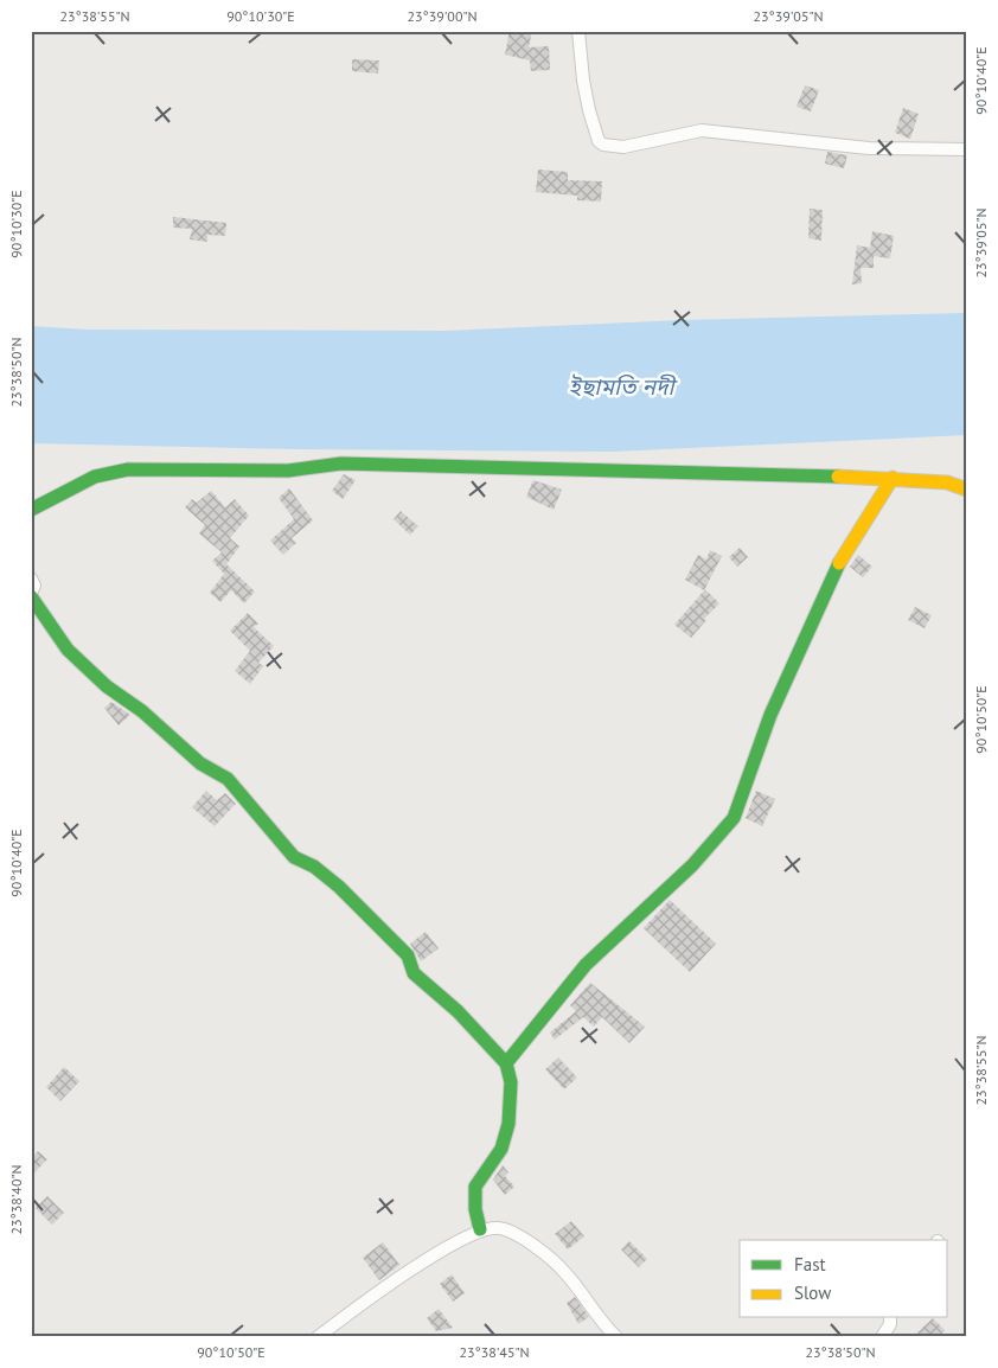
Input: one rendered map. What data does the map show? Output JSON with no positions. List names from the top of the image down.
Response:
{
  "water": ["ইছামতি নদী"],
  "legend": ["Fast", "Slow"],
  "coordinates": [
    "23°38'55\"N",
    "90°10'30\"E",
    "23°39'00\"N",
    "23°39'05\"N",
    "90°10'40\"E",
    "23°38'50\"N",
    "90°10'50\"E",
    "23°38'40\"N",
    "23°38'45\"N"
  ]
}
